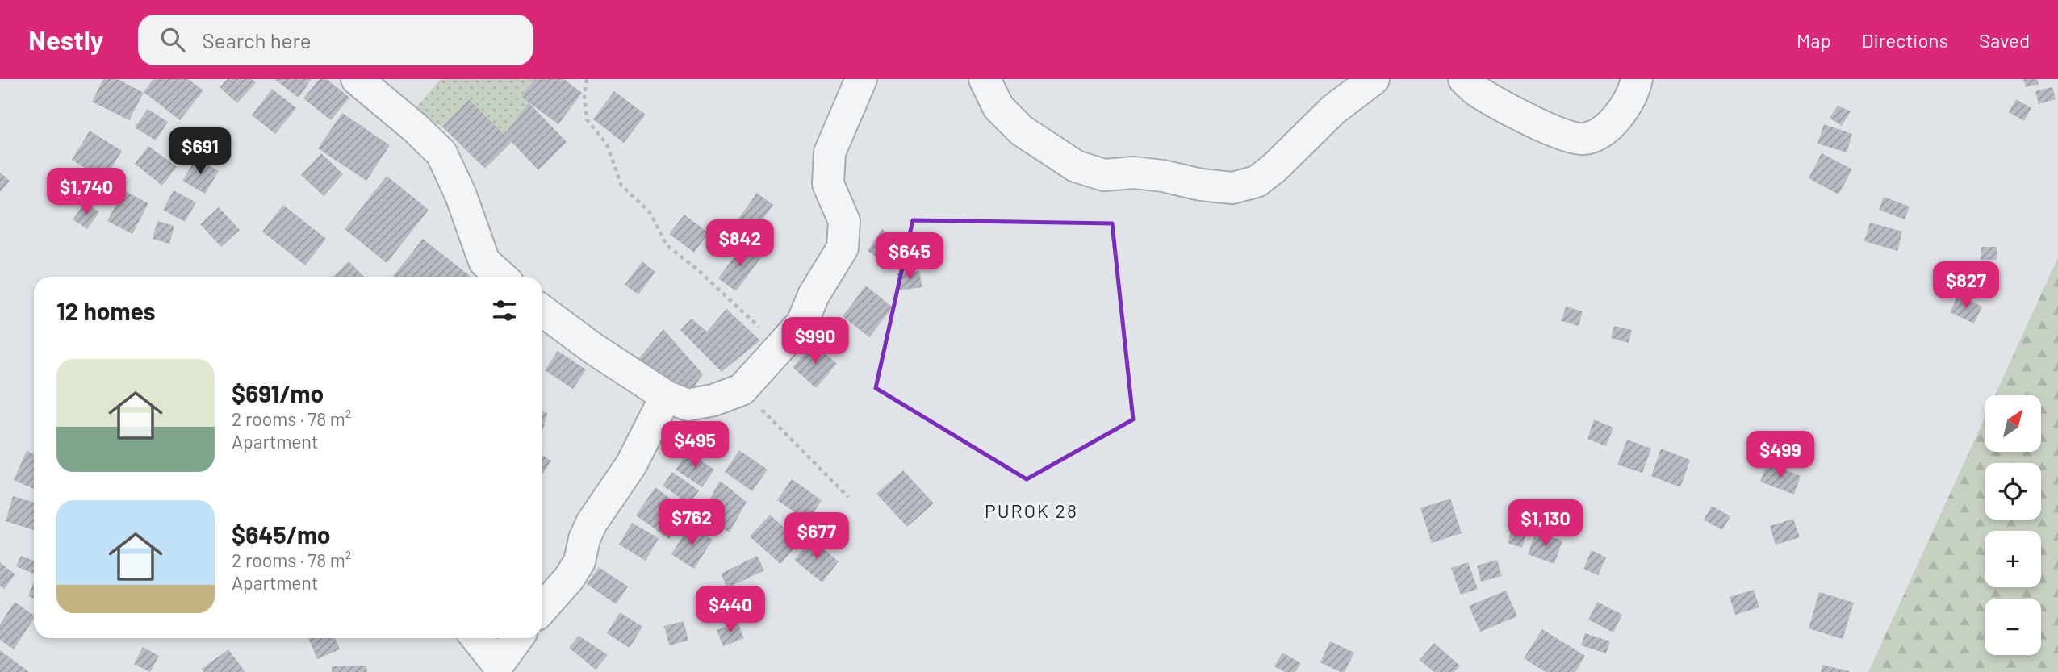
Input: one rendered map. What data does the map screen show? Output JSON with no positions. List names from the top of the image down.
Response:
{
  "districts": ["PUROK 28"],
  "north": "top right",
  "page": {
    "header": "Nestly",
    "search": "Search here",
    "nav": ["Map", "Directions", "Saved"],
    "price": [
      "$691",
      "$1,740",
      "$842",
      "$645",
      "$827",
      "$990",
      "$495",
      "$499",
      "$762",
      "$1,130",
      "$677",
      "$440"
    ],
    "heading": "12 homes",
    "list": [
      {
        "name": "$691/mo",
        "note": "2 rooms · 78 m² · Apartment"
      },
      {
        "name": "$645/mo",
        "note": "2 rooms · 78 m² · Apartment"
      }
    ],
    "map_buttons": ["+", "−"]
  }
}
